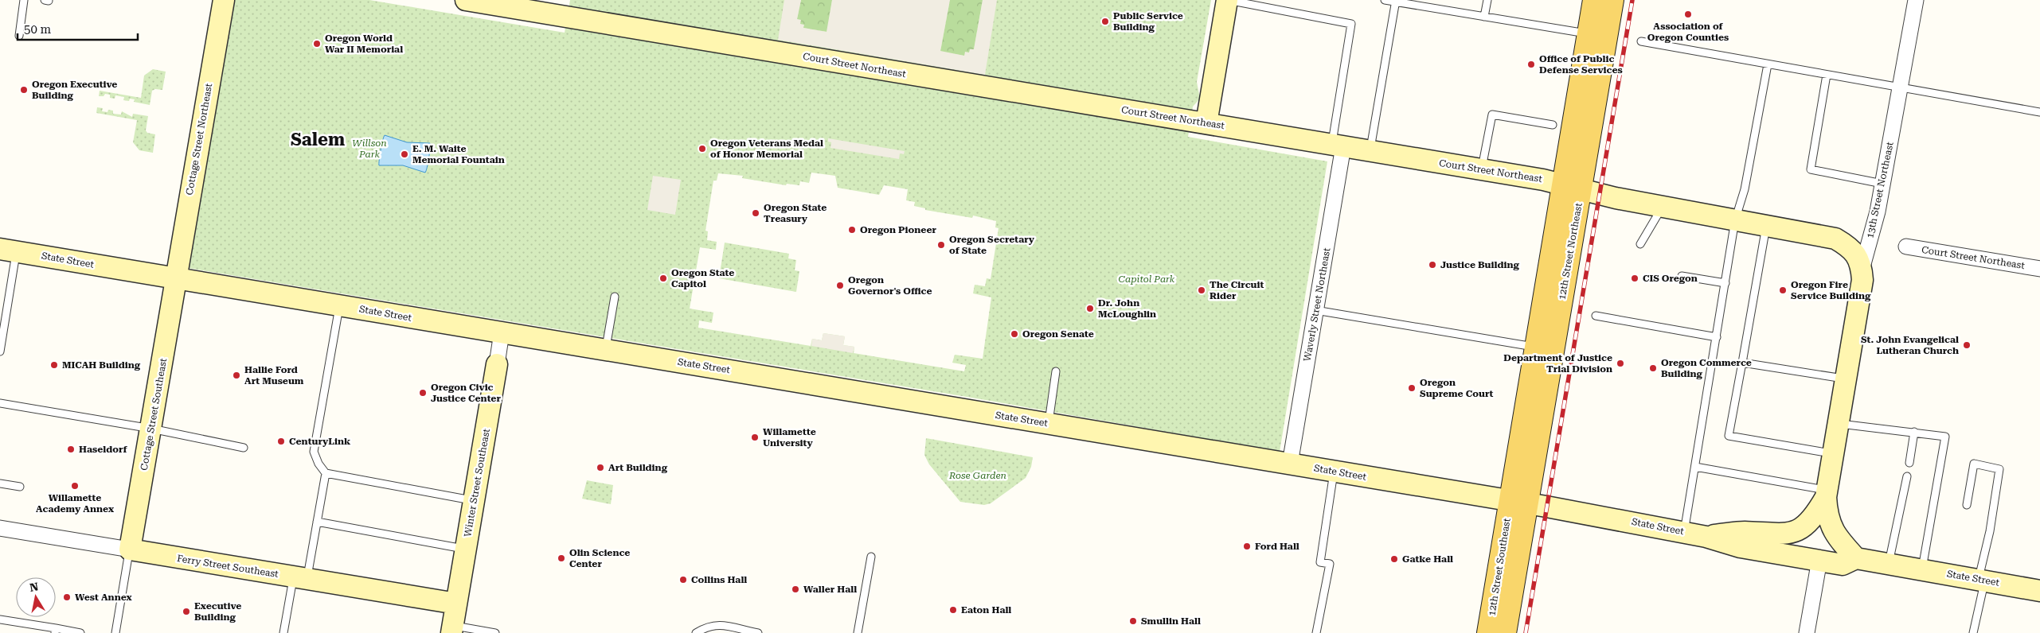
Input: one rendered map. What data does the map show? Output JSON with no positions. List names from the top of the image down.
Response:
{
  "streets": {
    "main road": [
      "Court Street Northeast",
      "Cottage Street Northeast",
      "13th Street Northeast",
      "12th Street Northeast",
      "State Street",
      "Cottage Street Southeast",
      "Winter Street Southeast",
      "Ferry Street Southeast",
      "12th Street Southeast"
    ],
    "street": ["Waverly Street Northeast"]
  },
  "crossings": [
    ["Court Street Northeast", "13th Street Northeast"],
    ["Court Street Northeast", "12th Street Northeast"],
    ["Court Street Northeast", "Waverly Street Northeast"],
    ["Cottage Street Northeast", "State Street"],
    ["Cottage Street Northeast", "Cottage Street Southeast"],
    ["12th Street Northeast", "State Street"],
    ["12th Street Northeast", "12th Street Southeast"],
    ["State Street", "Waverly Street Northeast"],
    ["State Street", "Cottage Street Southeast"],
    ["State Street", "Winter Street Southeast"],
    ["State Street", "12th Street Southeast"],
    ["Cottage Street Southeast", "Ferry Street Southeast"],
    ["Winter Street Southeast", "Ferry Street Southeast"]
  ],
  "districts": ["Salem"],
  "parks": ["Willson Park", "Capitol Park", "Rose Garden"],
  "places": [
    "Association of Oregon Counties",
    "Public Service Building",
    "Oregon World War II Memorial",
    "Office of Public Defense Services",
    "Oregon Executive Building",
    "Oregon Veterans Medal of Honor Memorial",
    "E. M. Waite Memorial Fountain",
    "Oregon State Treasury",
    "Oregon Pioneer",
    "Oregon Secretary of State",
    "Justice Building",
    "Oregon State Capitol",
    "CIS Oregon",
    "Oregon Governor's Office",
    "The Circuit Rider",
    "Oregon Fire Service Building",
    "Dr. John McLoughlin",
    "Oregon Senate",
    "St. John Evangelical Lutheran Church",
    "Department of Justice Trial Division",
    "MICAH Building",
    "Oregon Commerce Building",
    "Hallie Ford Art Museum",
    "Oregon Supreme Court",
    "Oregon Civic Justice Center",
    "Willamette University",
    "CenturyLink",
    "Haseldorf",
    "Art Building",
    "Willamette Academy Annex",
    "Ford Hall",
    "Olin Science Center",
    "Gatke Hall",
    "Collins Hall",
    "Waller Hall",
    "West Annex",
    "Eaton Hall",
    "Executive Building",
    "Smullin Hall"
  ],
  "scale_bar": "50 m",
  "north": "top"
}
